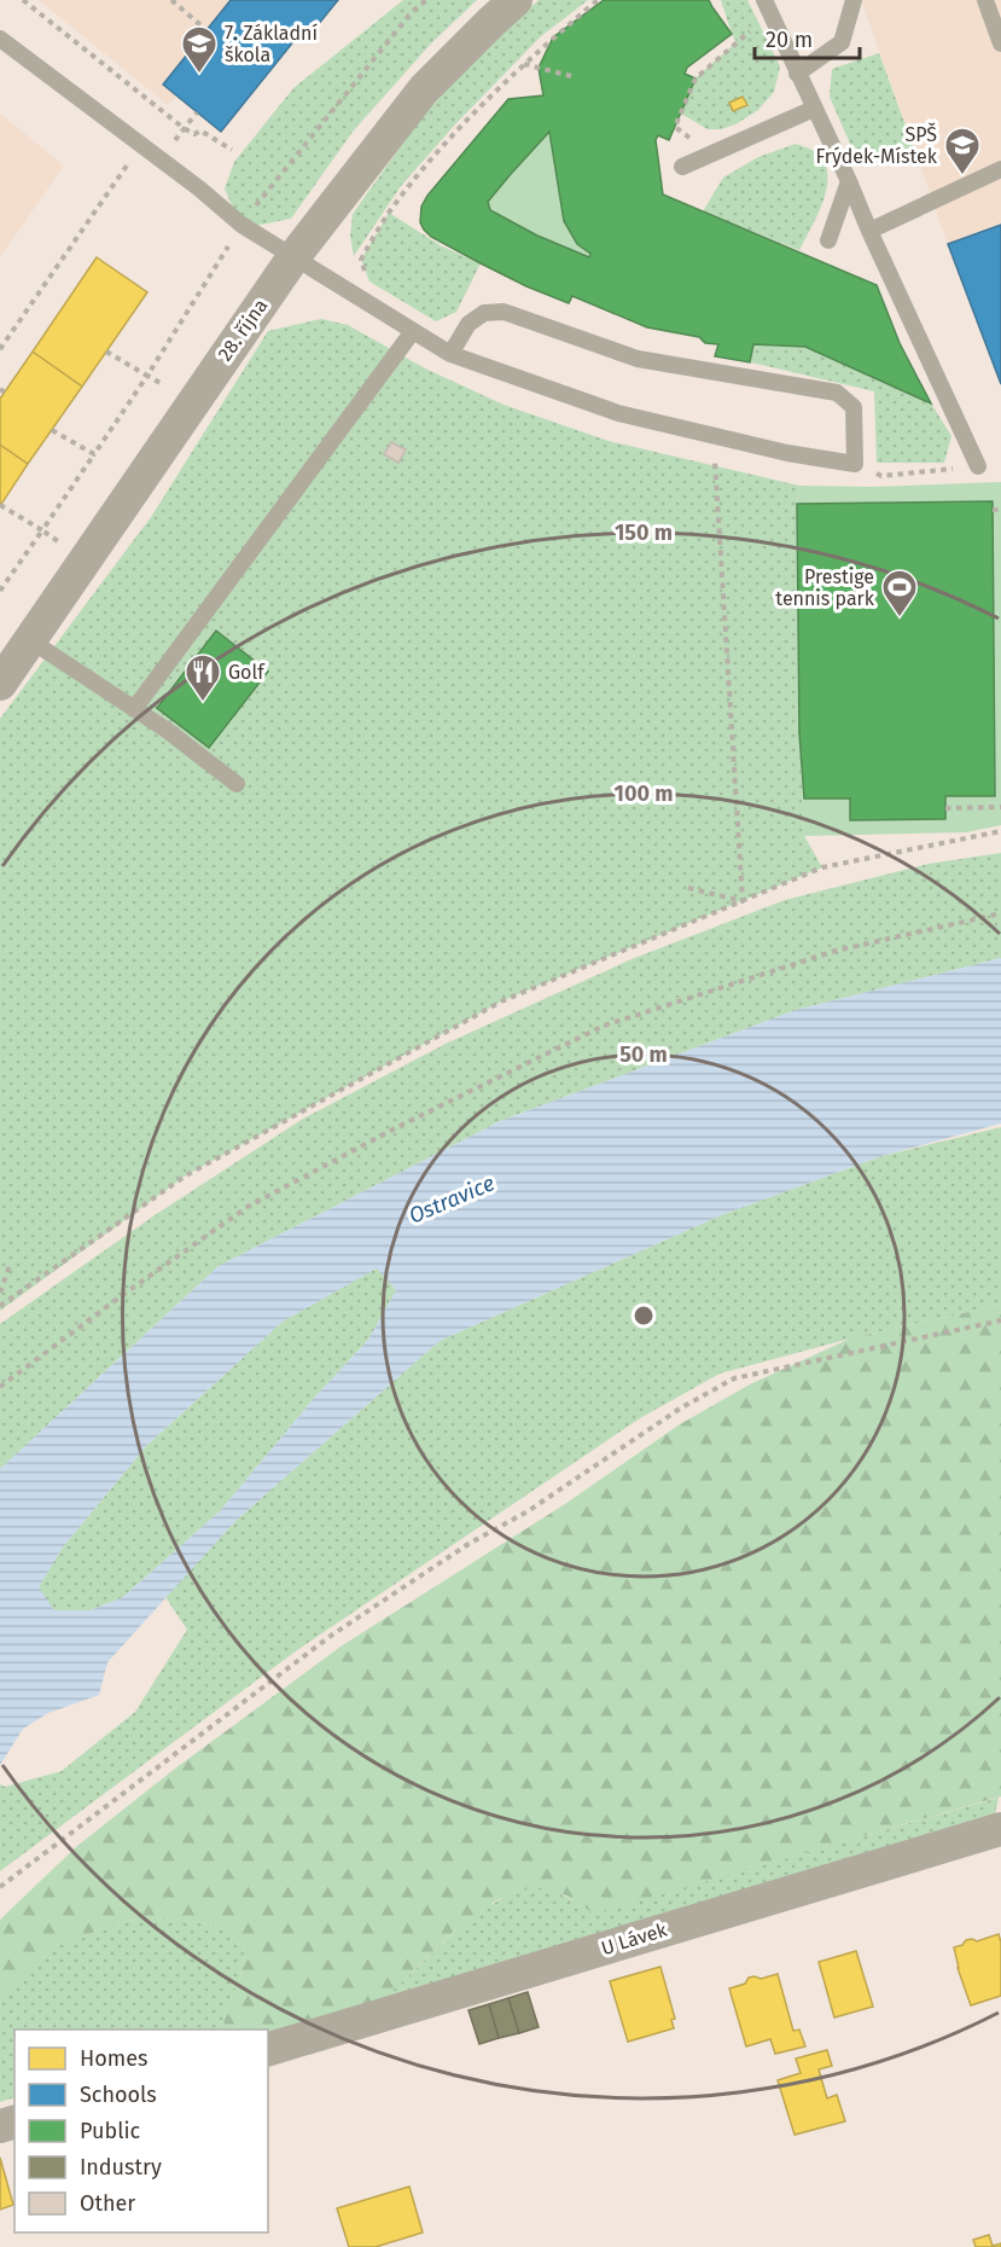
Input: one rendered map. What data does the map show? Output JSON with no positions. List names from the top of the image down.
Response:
{
  "streets": {
    "street": ["28. října", "U Lávek"]
  },
  "water": ["Ostravice"],
  "places": {
    "school or university": ["7. Základní škola", "SPŠ Frýdek-Místek"],
    "sports": ["Prestige tennis park"],
    "restaurant": ["Golf"]
  },
  "legend": [
    "Homes",
    "Schools",
    "Public",
    "Industry",
    "Other"
  ],
  "scale_bar": "20 m",
  "rings": ["150 m", "100 m", "50 m"]
}
